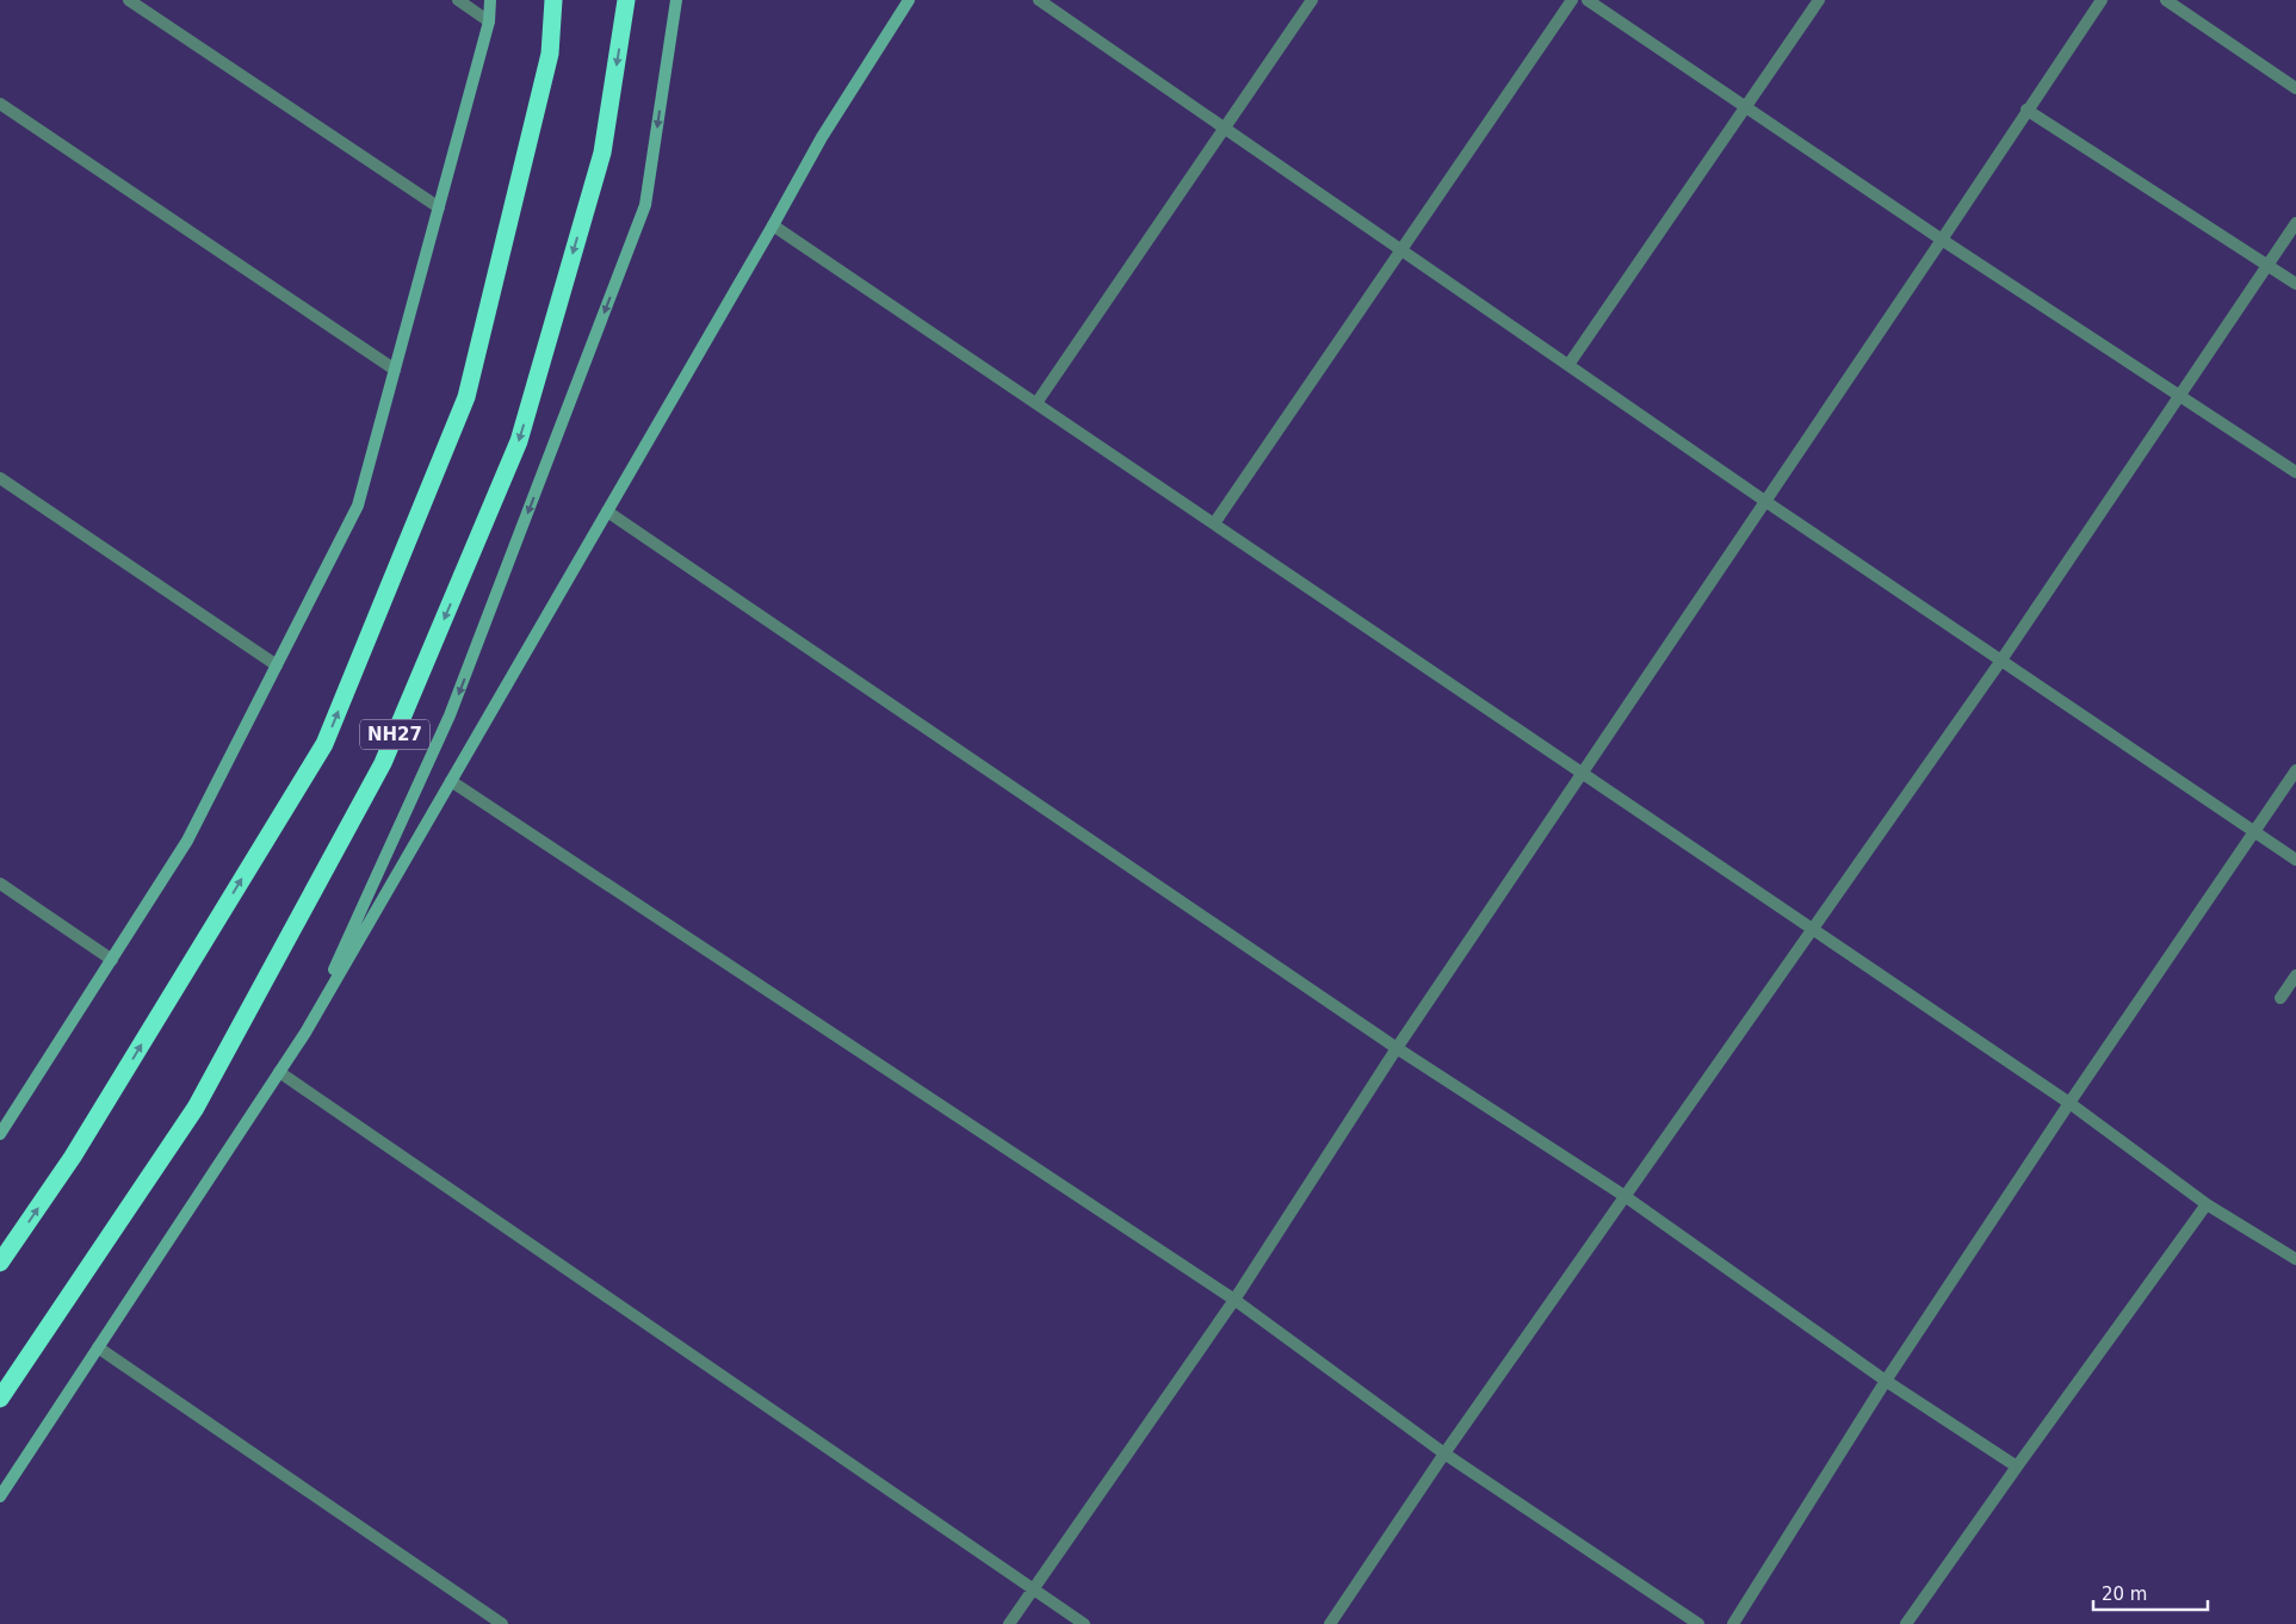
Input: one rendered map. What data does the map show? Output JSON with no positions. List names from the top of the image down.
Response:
{
  "streets": {
    "highway": ["NH27"]
  },
  "scale_bar": "20 m"
}
